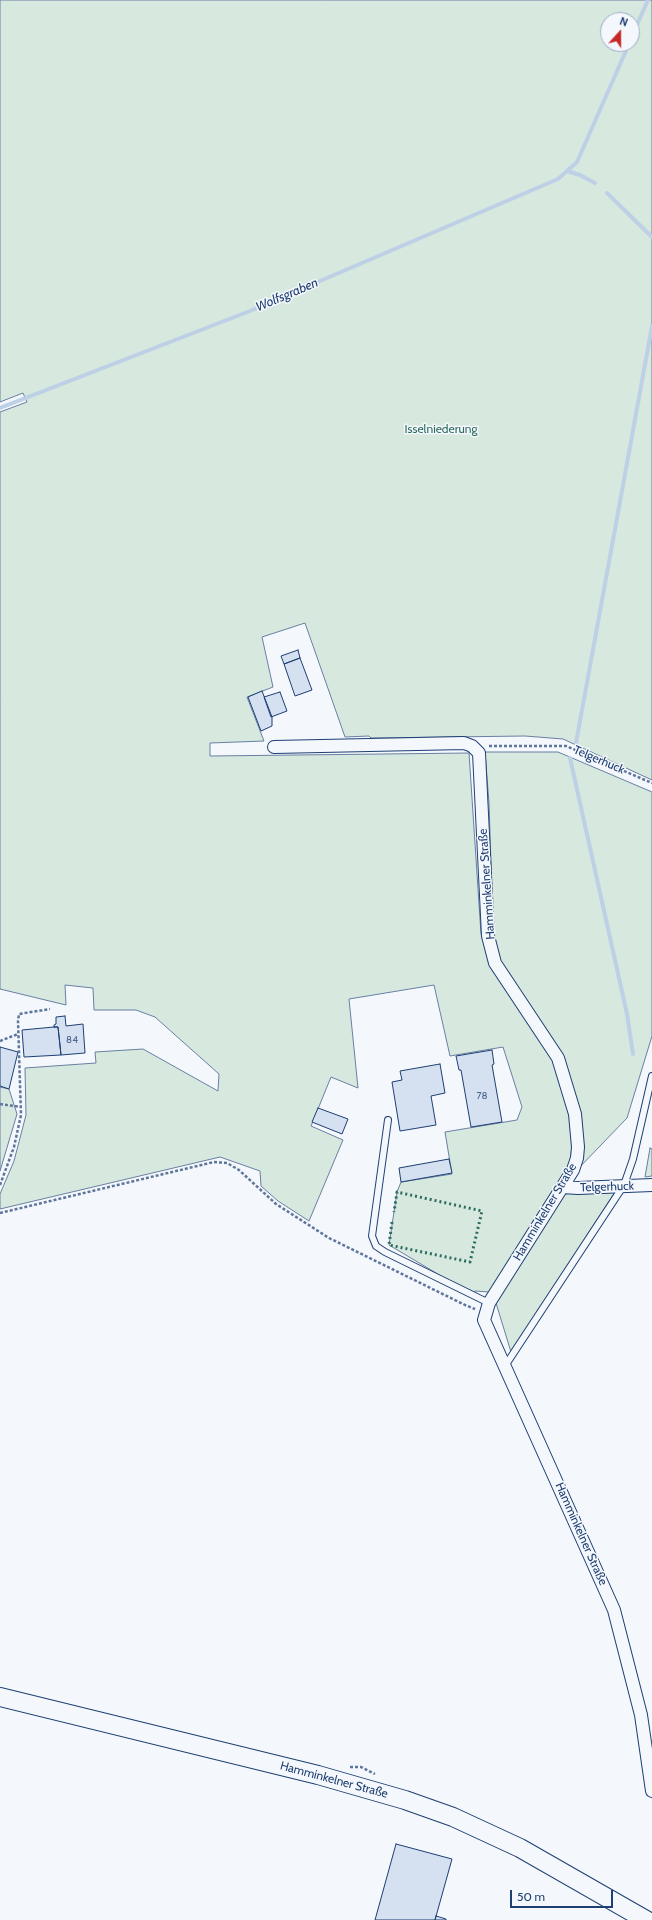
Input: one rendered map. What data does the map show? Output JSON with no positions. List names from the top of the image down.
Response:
{
  "streets": {
    "main road": ["Hamminkelner Straße"],
    "street": ["Telgerhuck"]
  },
  "crossings": [
    ["Telgerhuck", "Hamminkelner Straße"]
  ],
  "water": ["Wolfsgraben"],
  "parks": ["Isselniederung"],
  "house_numbers": ["84", "78"],
  "scale_bar": "50 m",
  "north": "top"
}
